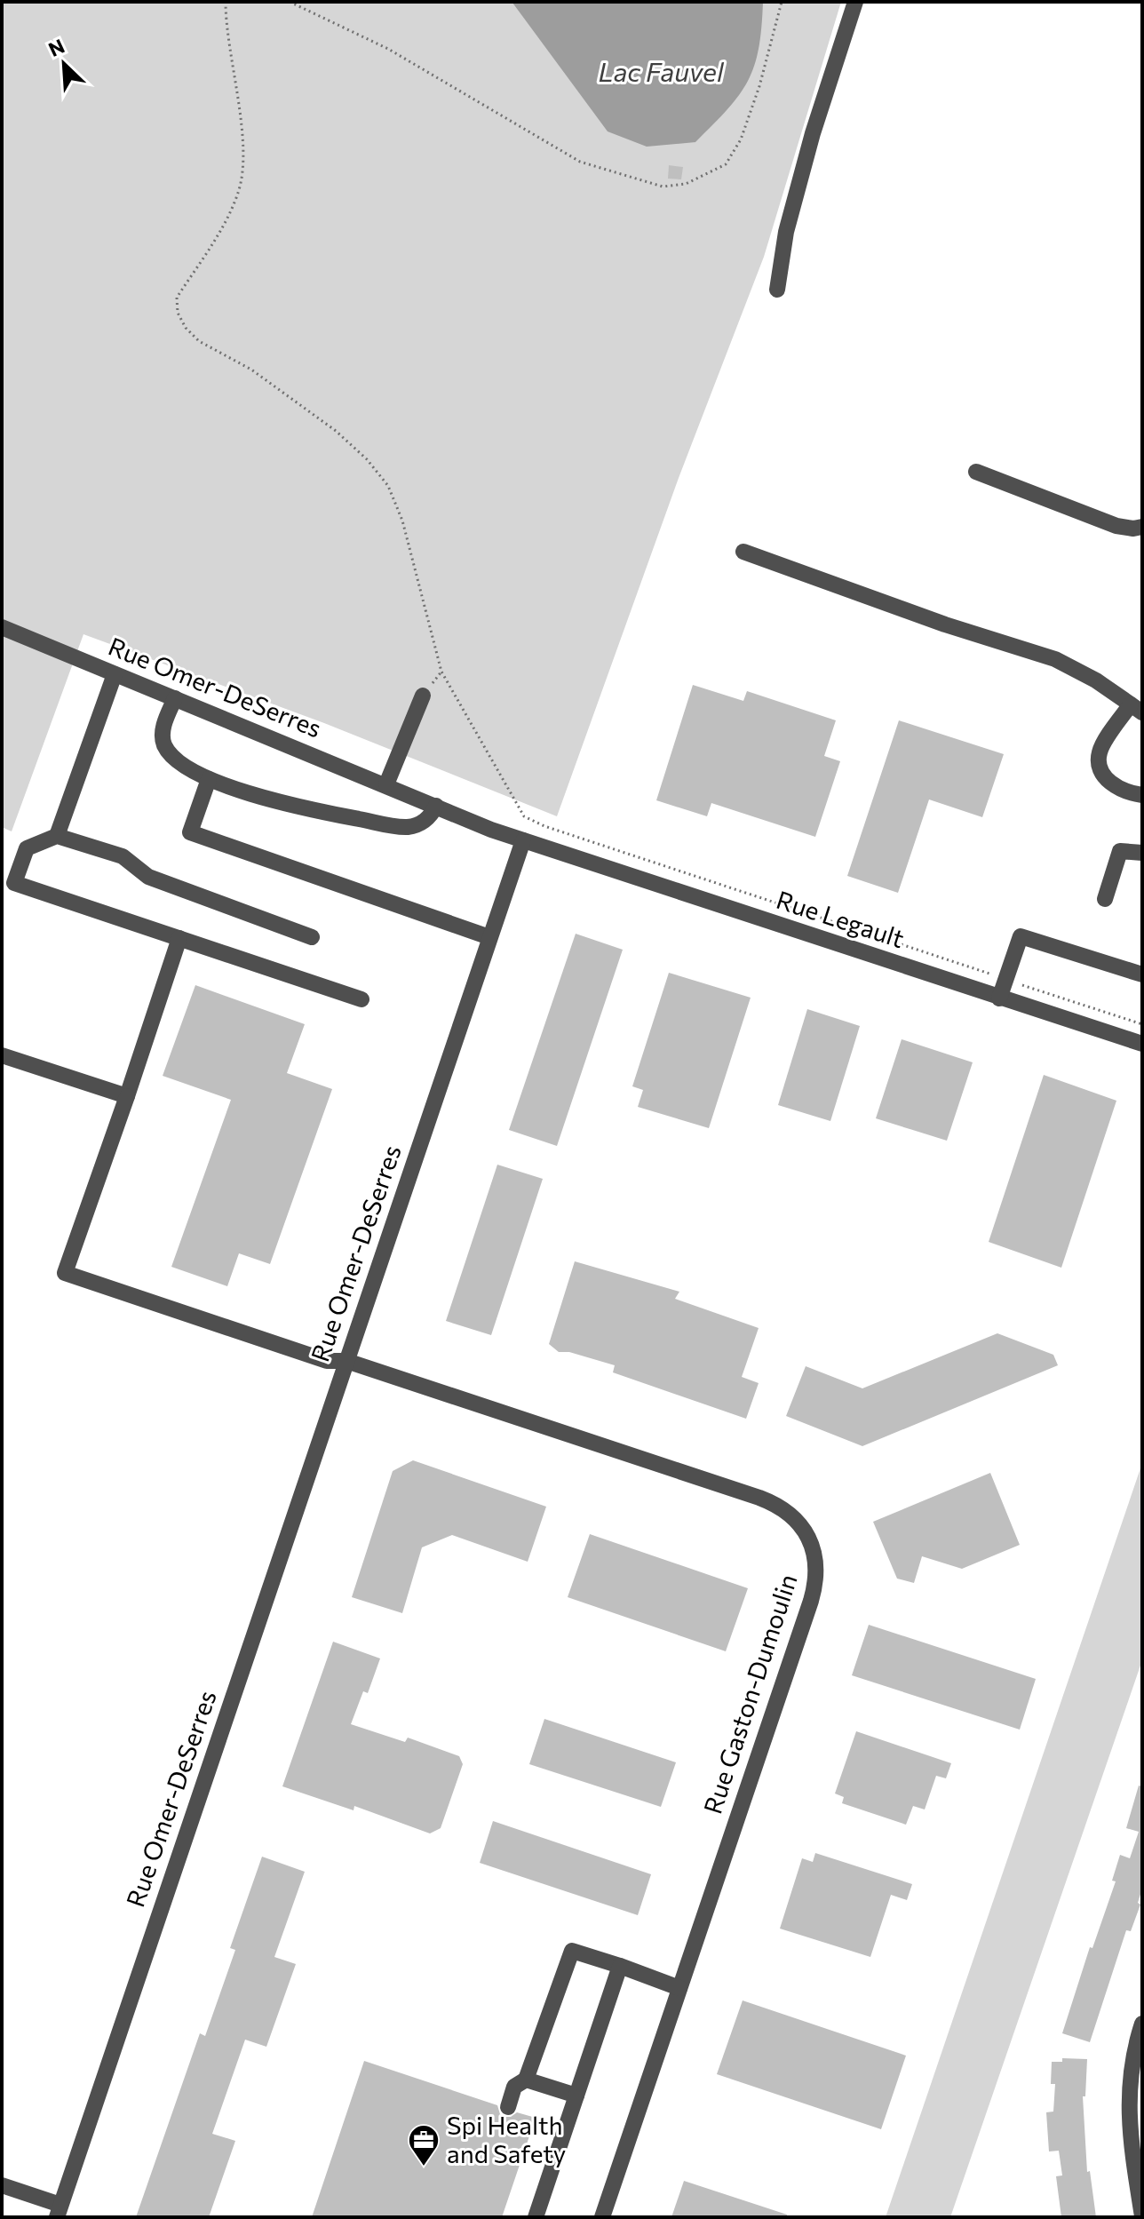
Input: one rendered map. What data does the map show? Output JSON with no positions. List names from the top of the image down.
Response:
{
  "streets": {
    "street": ["Rue Omer-DeSerres", "Rue Legault", "Rue Gaston-Dumoulin"]
  },
  "crossings": [
    ["Rue Omer-DeSerres", "Rue Legault"],
    ["Rue Omer-DeSerres", "Rue Gaston-Dumoulin"]
  ],
  "water": ["Lac Fauvel"],
  "places": {
    "office": ["Spi Health and Safety"]
  },
  "north": "top left"
}
